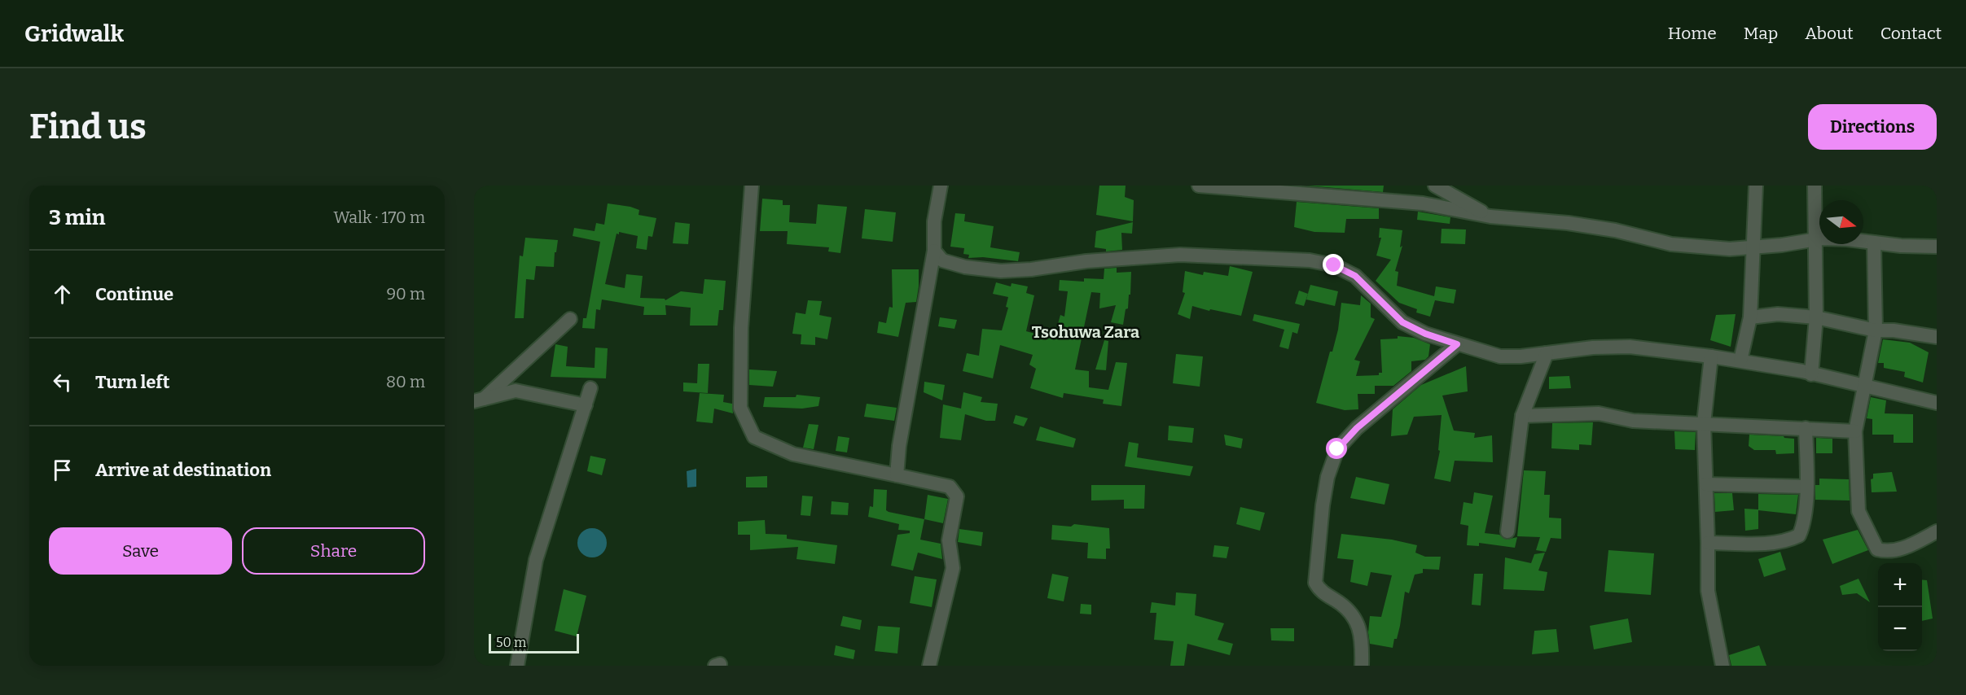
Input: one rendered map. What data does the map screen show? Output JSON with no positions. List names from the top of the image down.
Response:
{
  "districts": ["Tsohuwa Zara"],
  "scale_bar": "50 m",
  "north": "right",
  "page": {
    "header": "Gridwalk",
    "nav": [
      "Home",
      "Map",
      "About",
      "Contact"
    ],
    "buttons": [
      "Directions",
      ["Save", "Share"]
    ],
    "title": "Find us",
    "heading": ["3 min", "Walk · 170 m"],
    "list": [
      ["Continue", "90 m"],
      ["Turn left", "80 m"],
      "Arrive at destination"
    ],
    "map_buttons": ["+", "−"],
    "scale": "50 m"
  }
}
